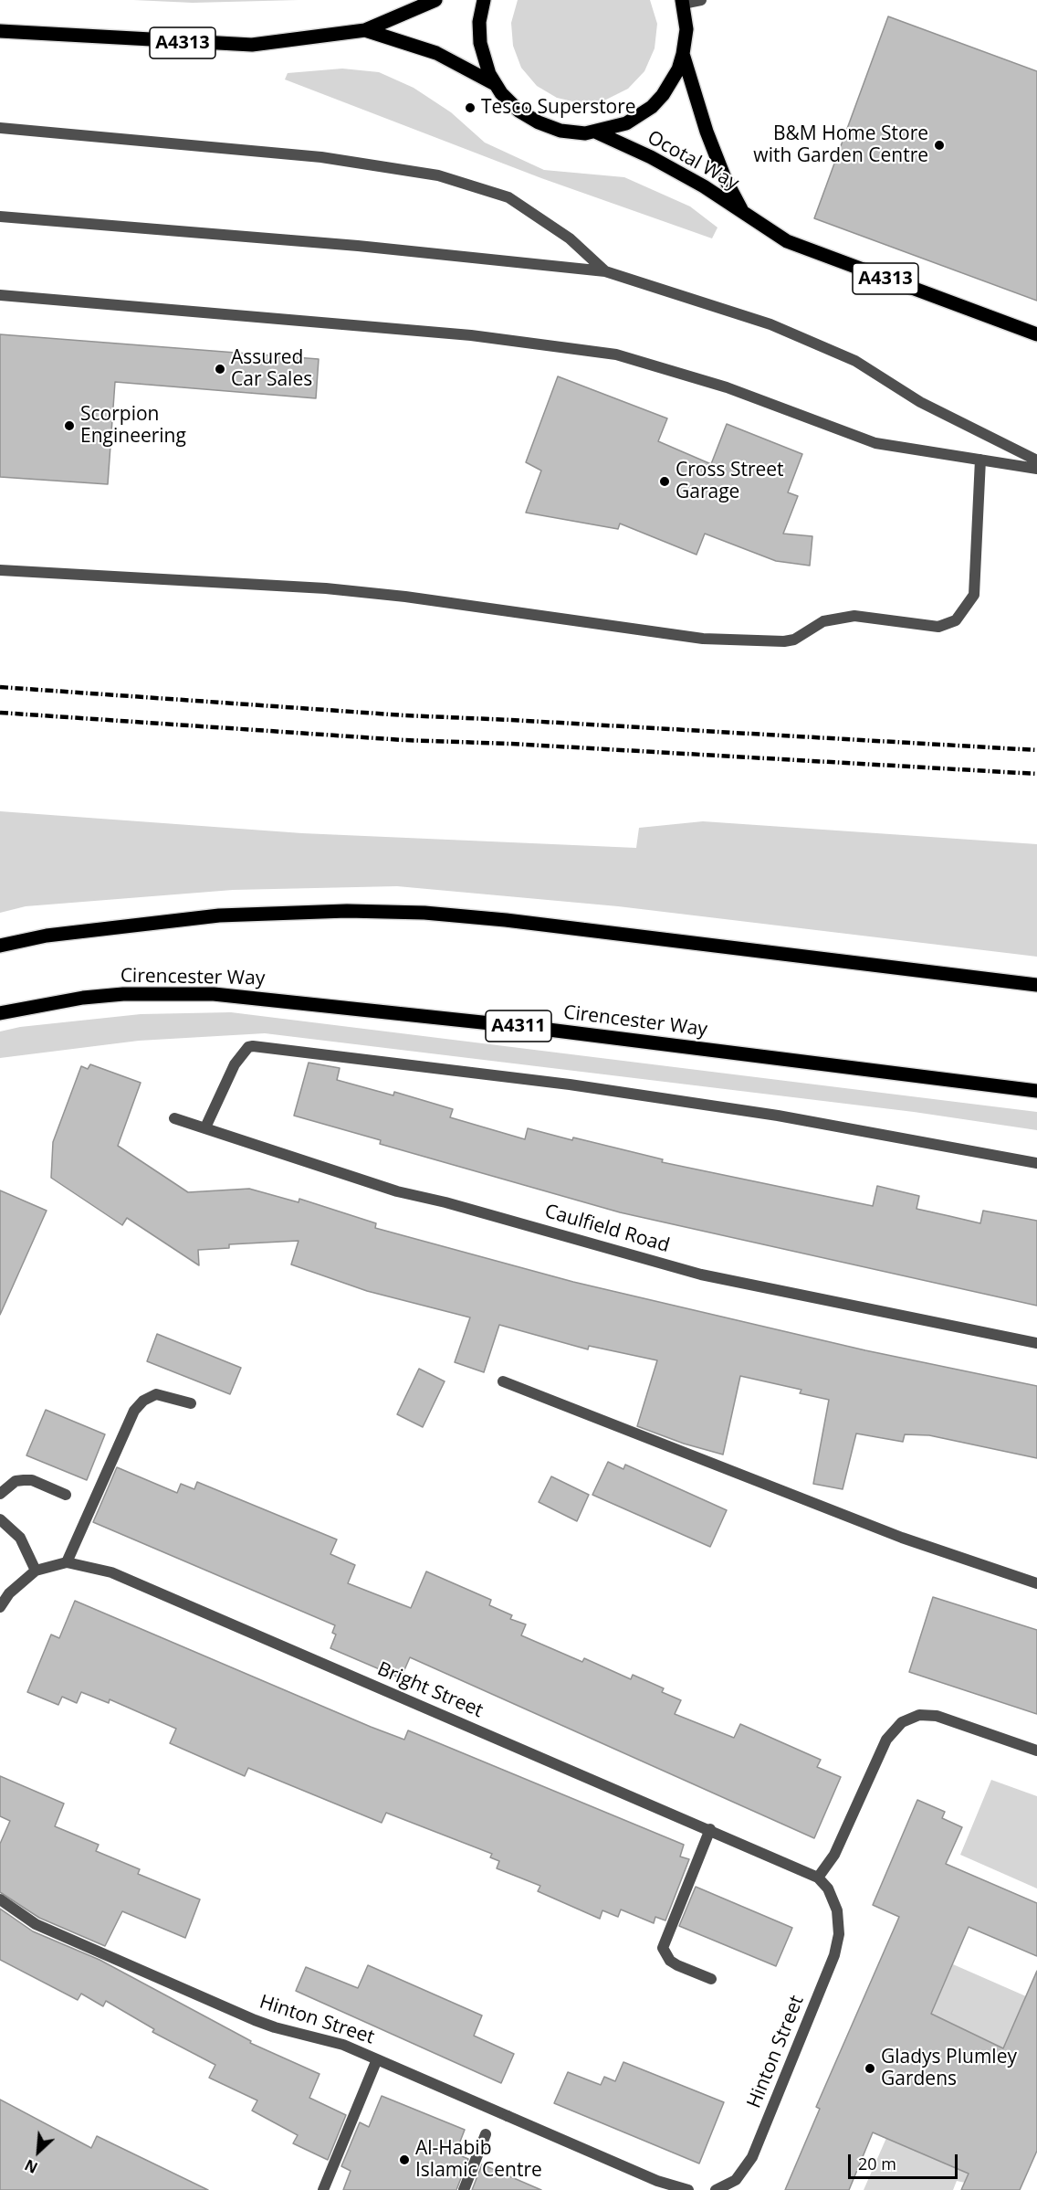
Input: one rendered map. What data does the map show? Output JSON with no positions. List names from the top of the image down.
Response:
{
  "streets": {
    "main road": [
      "A4313",
      "Ocotal Way",
      "Cirencester Way",
      "A4311"
    ],
    "street": ["Caulfield Road", "Bright Street", "Hinton Street"]
  },
  "crossings": [
    ["A4313", "Ocotal Way"],
    ["Bright Street", "Hinton Street"]
  ],
  "places": [
    "Tesco Superstore",
    "B&M Home Store with Garden Centre",
    "Assured Car Sales",
    "Scorpion Engineering",
    "Cross Street Garage",
    "Gladys Plumley Gardens",
    "Al-Habib Islamic Centre"
  ],
  "scale_bar": "20 m",
  "north": "bottom left"
}
